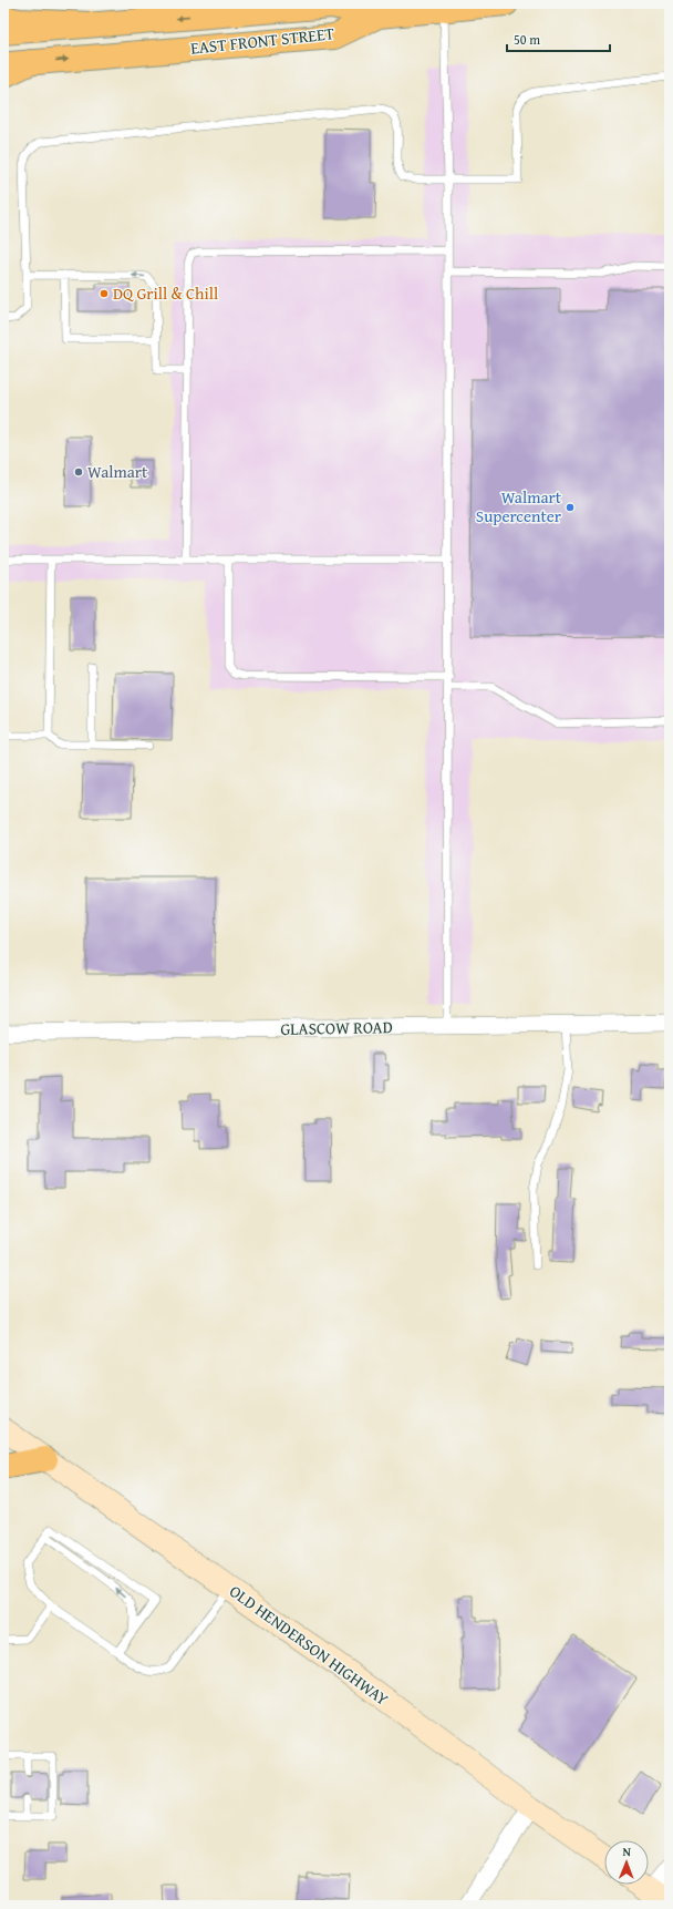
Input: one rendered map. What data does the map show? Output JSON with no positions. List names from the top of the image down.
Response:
{
  "streets": {
    "main road": ["EAST FRONT STREET", "OLD HENDERSON HIGHWAY"],
    "street": ["GLASCOW ROAD"]
  },
  "places": ["DQ Grill & Chill", "Walmart", "Walmart Supercenter"],
  "scale_bar": "50 m",
  "north": "top"
}
